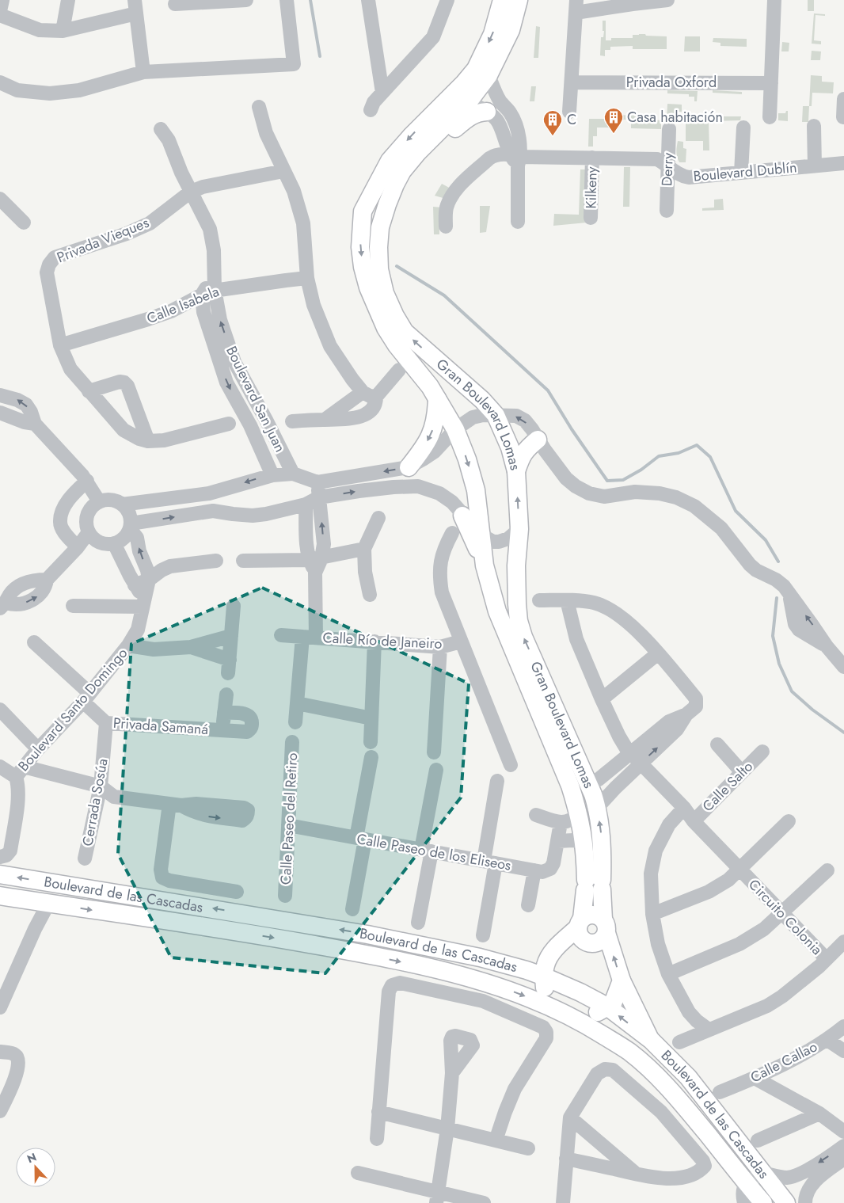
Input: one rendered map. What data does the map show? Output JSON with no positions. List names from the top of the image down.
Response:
{
  "streets": {
    "main road": ["Gran Boulevard Lomas", "Boulevard de las Cascadas"],
    "street": [
      "Privada Oxford",
      "Derry",
      "Boulevard Dublín",
      "Kilkeny",
      "Privada Vieques",
      "Calle Isabela",
      "Boulevard San Juan",
      "Calle Río de Janeiro",
      "Boulevard Santo Domingo",
      "Privada Samaná",
      "Calle Salto",
      "Cerrada Sosúa",
      "Calle Paseo del Retiro",
      "Calle Paseo de los Eliseos",
      "Circuito Colonia",
      "Calle Callao"
    ]
  },
  "crossings": [
    ["Derry", "Boulevard Dublín"],
    ["Boulevard Dublín", "Kilkeny"],
    ["Privada Vieques", "Calle Isabela"],
    ["Privada Vieques", "Boulevard San Juan"],
    ["Calle Isabela", "Boulevard San Juan"],
    ["Gran Boulevard Lomas", "Boulevard de las Cascadas"],
    ["Boulevard Santo Domingo", "Privada Samaná"],
    ["Privada Samaná", "Cerrada Sosúa"],
    ["Calle Salto", "Circuito Colonia"],
    ["Calle Paseo del Retiro", "Calle Paseo de los Eliseos"]
  ],
  "places": {
    "building": ["Casa habitación", "C"]
  },
  "north": "top"
}
